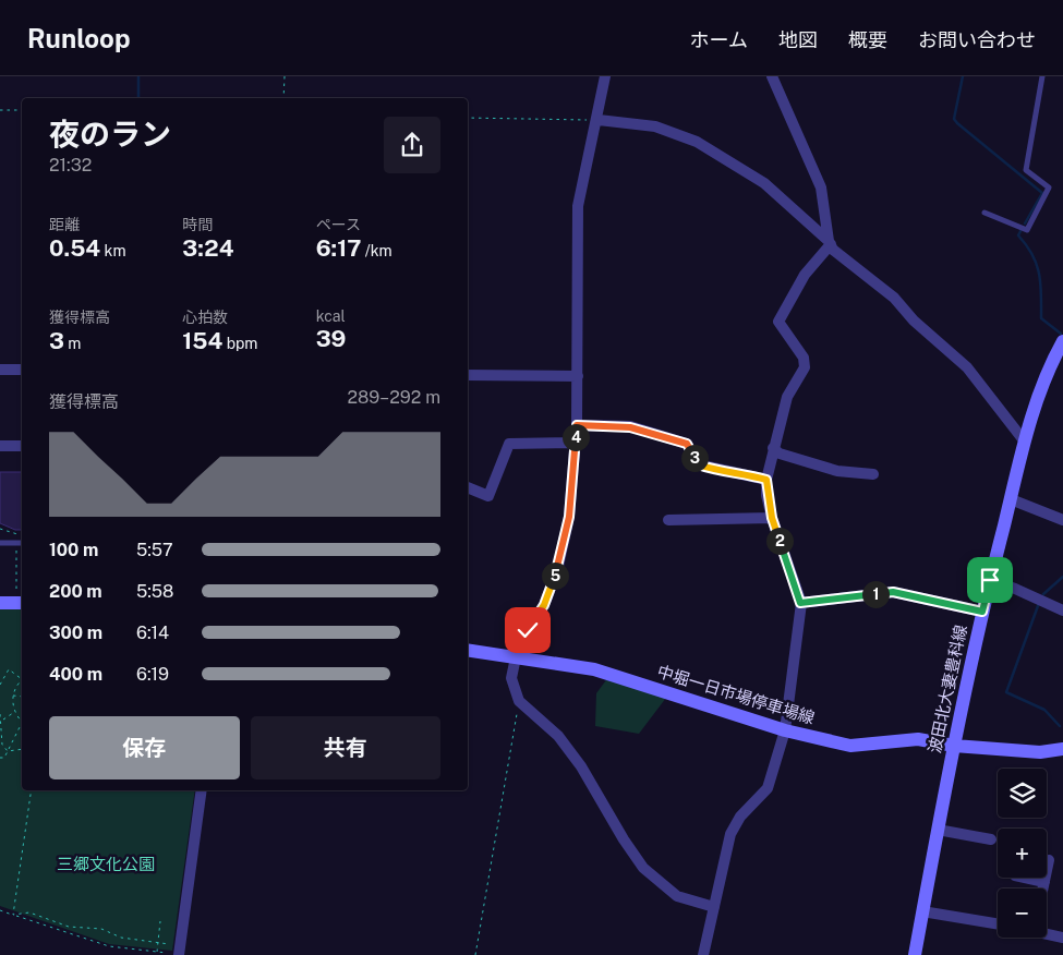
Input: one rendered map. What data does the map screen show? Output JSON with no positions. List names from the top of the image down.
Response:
{
  "streets": {
    "main road": ["波田北大妻豊科線", "中堀一日市場停車場線"]
  },
  "crossings": [
    ["波田北大妻豊科線", "中堀一日市場停車場線"]
  ],
  "parks": ["三郷文化公園"],
  "page": {
    "header": "Runloop",
    "nav": [
      "ホーム",
      "地図",
      "概要",
      "お問い合わせ"
    ],
    "heading": ["夜のラン", "21:32"],
    "stats": [
      ["距離", "0.54 km"],
      ["時間", "3:24"],
      ["ペース", "6:17 /km"],
      ["獲得標高", "3 m"],
      ["心拍数", "154 bpm"],
      ["kcal", "39"]
    ],
    "chart": ["獲得標高", "289–292 m"],
    "pins": [
      "4",
      "3",
      "2",
      "5",
      "1"
    ],
    "list": [
      {
        "name": "100 m",
        "note": "5:57"
      },
      {
        "name": "200 m",
        "note": "5:58"
      },
      {
        "name": "300 m",
        "note": "6:14"
      },
      {
        "name": "400 m",
        "note": "6:19"
      }
    ],
    "buttons": ["保存", "共有"],
    "map_buttons": ["+", "−"]
  }
}
